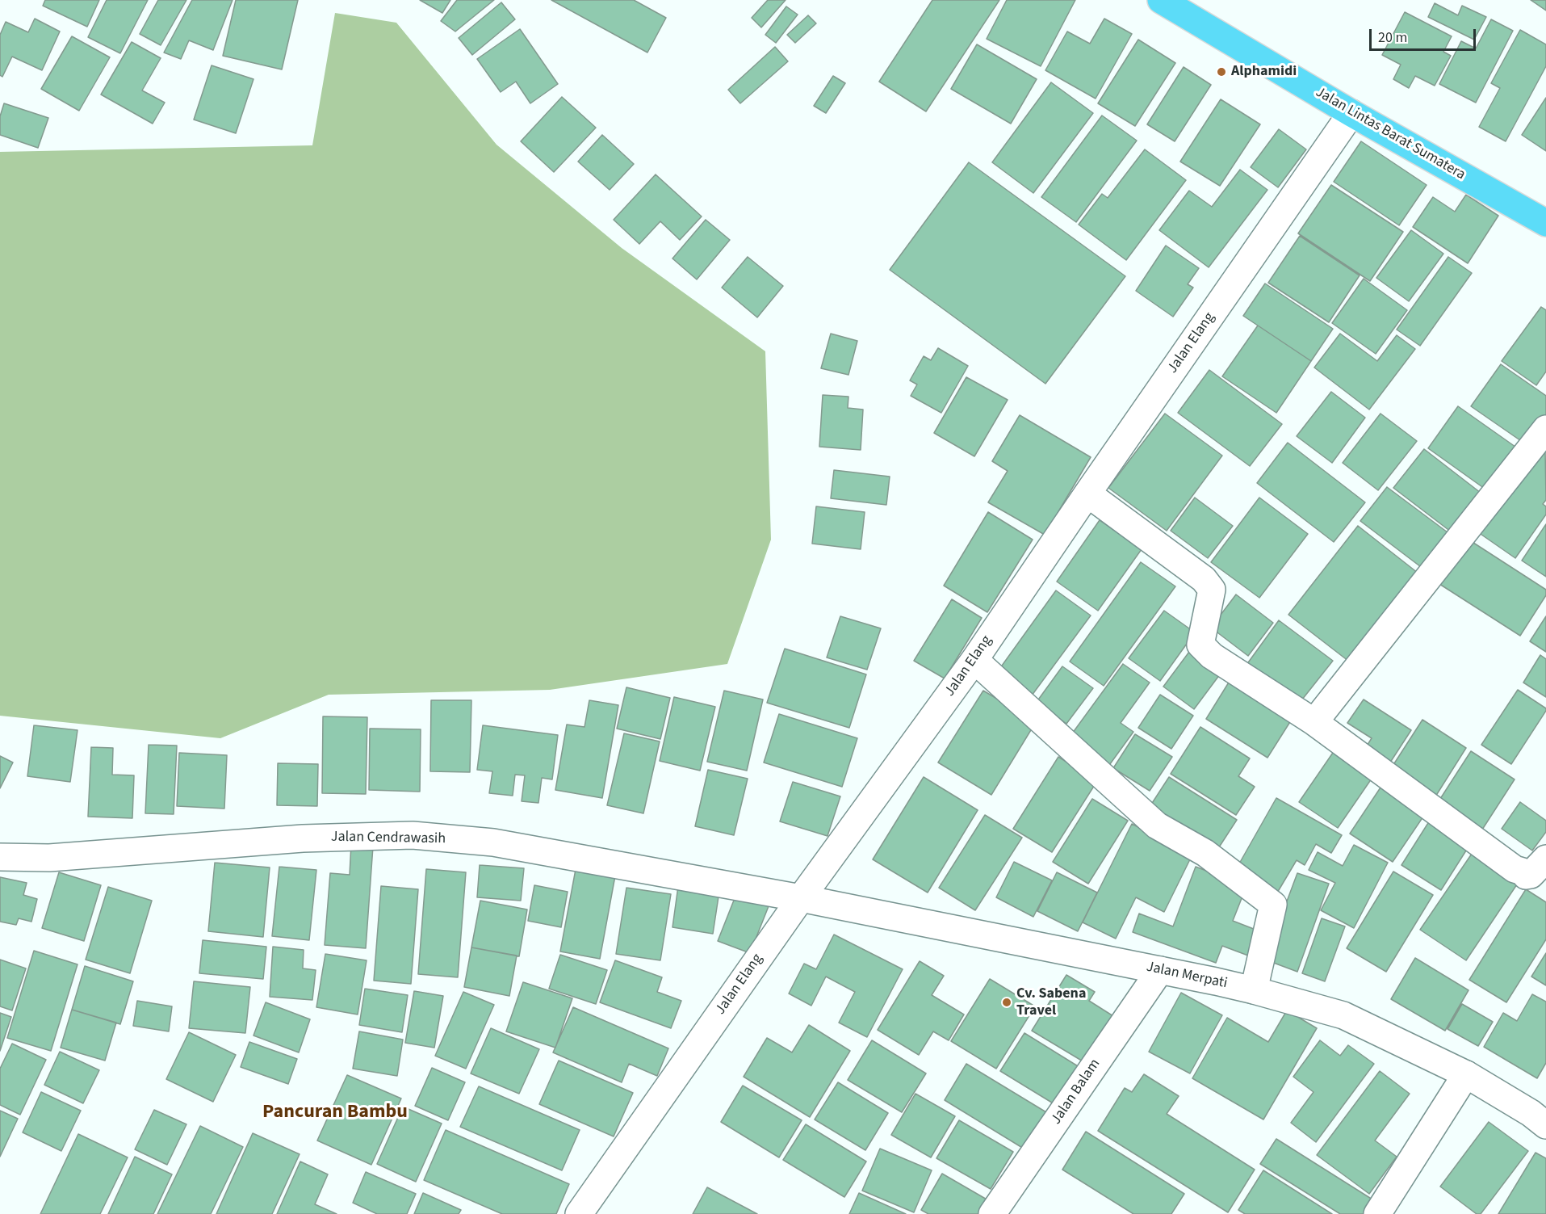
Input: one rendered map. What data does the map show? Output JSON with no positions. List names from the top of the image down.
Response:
{
  "streets": {
    "highway": ["Jalan Lintas Barat Sumatera"],
    "street": [
      "Jalan Elang",
      "Jalan Cendrawasih",
      "Jalan Merpati",
      "Jalan Balam"
    ]
  },
  "crossings": [
    ["Jalan Lintas Barat Sumatera", "Jalan Elang"],
    ["Jalan Elang", "Jalan Cendrawasih"],
    ["Jalan Elang", "Jalan Merpati"],
    ["Jalan Cendrawasih", "Jalan Merpati"],
    ["Jalan Merpati", "Jalan Balam"]
  ],
  "districts": ["Pancuran Bambu"],
  "places": ["Alphamidi", "Cv. Sabena Travel"],
  "scale_bar": "20 m"
}
